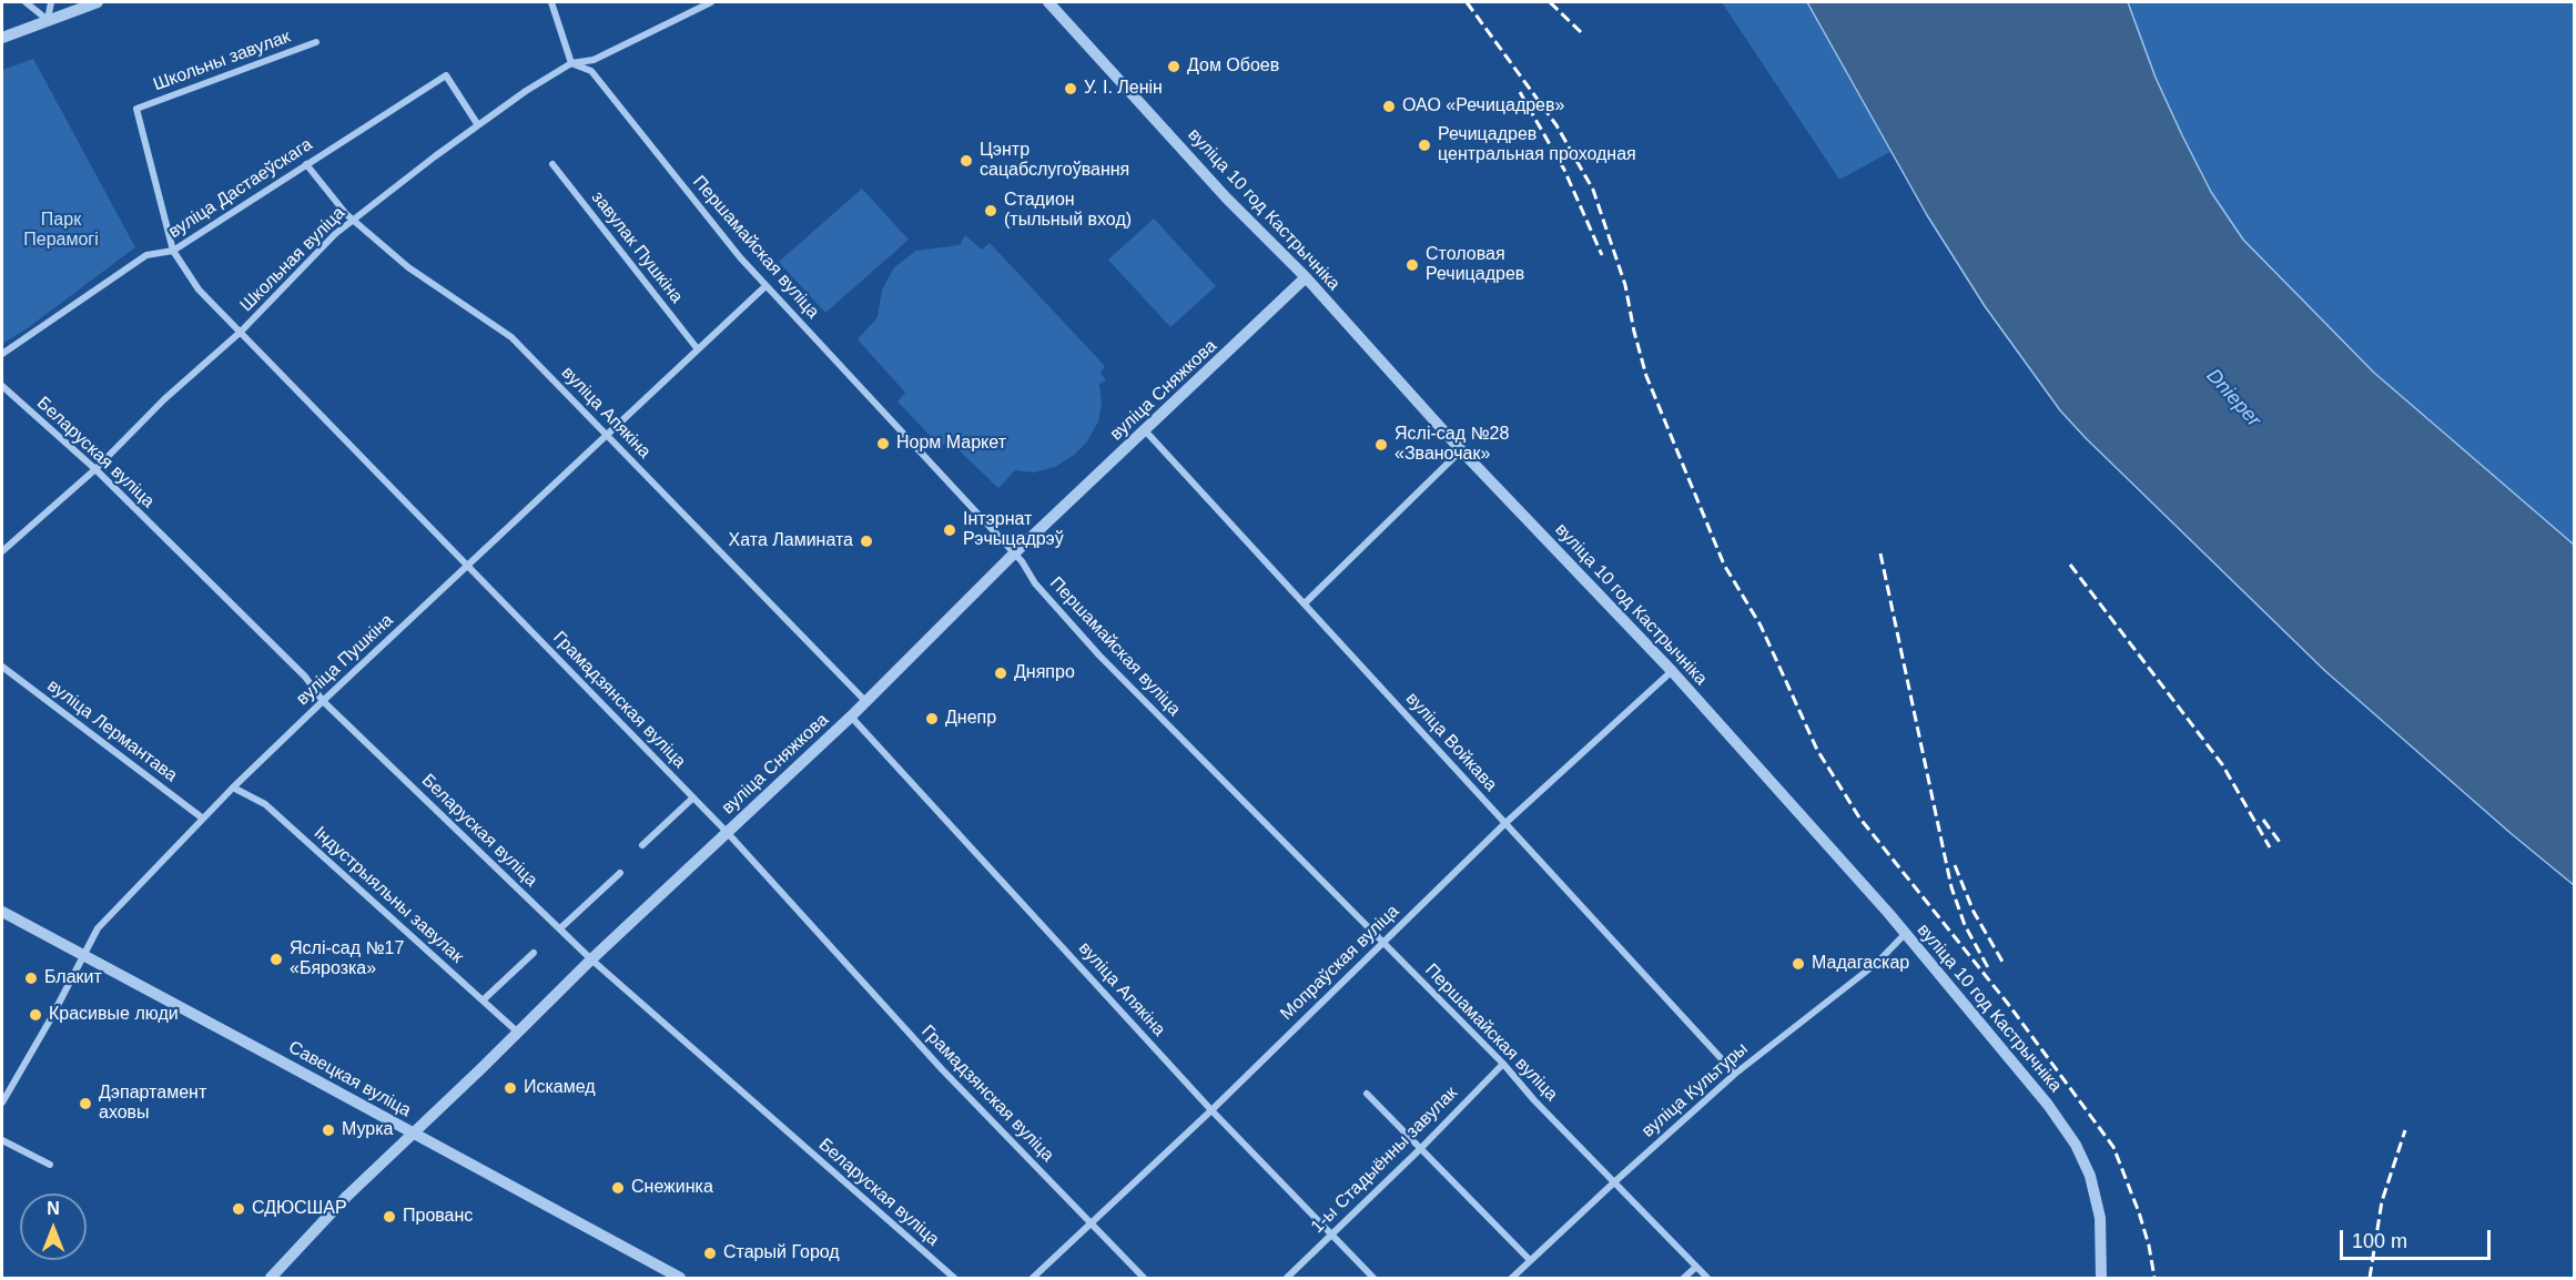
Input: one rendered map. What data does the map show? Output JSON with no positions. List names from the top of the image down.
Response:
{
  "streets": {
    "street": [
      "Школьны завулак",
      "вуліца Дастаеўскага",
      "вуліца 10 год Кастрычніка",
      "завулак Пушкіна",
      "Першамайская вуліца",
      "Школьная вуліца",
      "вуліца Сняжкова",
      "вуліца Апякіна",
      "Беларуская вуліца",
      "вуліца Пушкіна",
      "Грамадзянская вуліца",
      "вуліца Лермантава",
      "вуліца Войкава",
      "Індустрыяльны завулак",
      "Мопраўская вуліца",
      "Савецкая вуліца",
      "вуліца Культуры",
      "1-ы Стадыённы завулак"
    ]
  },
  "crossings": [
    ["Школьны завулак", "Грамадзянская вуліца"],
    ["вуліца Дастаеўскага", "Школьная вуліца"],
    ["вуліца Дастаеўскага", "вуліца Апякіна"],
    ["вуліца Дастаеўскага", "Грамадзянская вуліца"],
    ["вуліца 10 год Кастрычніка", "вуліца Сняжкова"],
    ["вуліца 10 год Кастрычніка", "Мопраўская вуліца"],
    ["вуліца 10 год Кастрычніка", "вуліца Культуры"],
    ["завулак Пушкіна", "вуліца Пушкіна"],
    ["Першамайская вуліца", "Школьная вуліца"],
    ["Першамайская вуліца", "вуліца Сняжкова"],
    ["Першамайская вуліца", "вуліца Пушкіна"],
    ["Першамайская вуліца", "Мопраўская вуліца"],
    ["Першамайская вуліца", "вуліца Культуры"],
    ["Першамайская вуліца", "1-ы Стадыённы завулак"],
    ["Школьная вуліца", "вуліца Апякіна"],
    ["Школьная вуліца", "Беларуская вуліца"],
    ["Школьная вуліца", "Грамадзянская вуліца"],
    ["вуліца Сняжкова", "вуліца Апякіна"],
    ["вуліца Сняжкова", "Беларуская вуліца"],
    ["вуліца Сняжкова", "Грамадзянская вуліца"],
    ["вуліца Сняжкова", "вуліца Войкава"],
    ["вуліца Сняжкова", "Індустрыяльны завулак"],
    ["вуліца Сняжкова", "Савецкая вуліца"],
    ["вуліца Апякіна", "вуліца Пушкіна"],
    ["вуліца Апякіна", "Мопраўская вуліца"],
    ["вуліца Апякіна", "1-ы Стадыённы завулак"],
    ["Беларуская вуліца", "вуліца Пушкіна"],
    ["вуліца Пушкіна", "Грамадзянская вуліца"],
    ["вуліца Пушкіна", "вуліца Лермантава"],
    ["вуліца Пушкіна", "Індустрыяльны завулак"],
    ["вуліца Пушкіна", "Савецкая вуліца"],
    ["Грамадзянская вуліца", "Мопраўская вуліца"],
    ["вуліца Войкава", "Мопраўская вуліца"],
    ["вуліца Войкава", "вуліца Культуры"]
  ],
  "water": ["Dnieper"],
  "parks": ["Парк Перамогі"],
  "places": [
    "Дом Обоев",
    "У. І. Ленін",
    "ОАО «Речицадрев»",
    "Речицадрев центральная проходная",
    "Цэнтр сацабслугоўвання",
    "Стадион (тыльный вход)",
    "Столовая Речицадрев",
    "Норм Маркет",
    "Яслі-сад №28 «Званочак»",
    "Інтэрнат Рэчыцадрэў",
    "Хата Ламината",
    "Дняпро",
    "Днепр",
    "Яслі-сад №17 «Бярозка»",
    "Мадагаскар",
    "Блакит",
    "Красивые люди",
    "Искамед",
    "Дэпартамент аховы",
    "Мурка",
    "Снежинка",
    "СДЮСШАР",
    "Прованс",
    "Старый Город"
  ],
  "scale_bar": "100 m",
  "north": "top"
}
